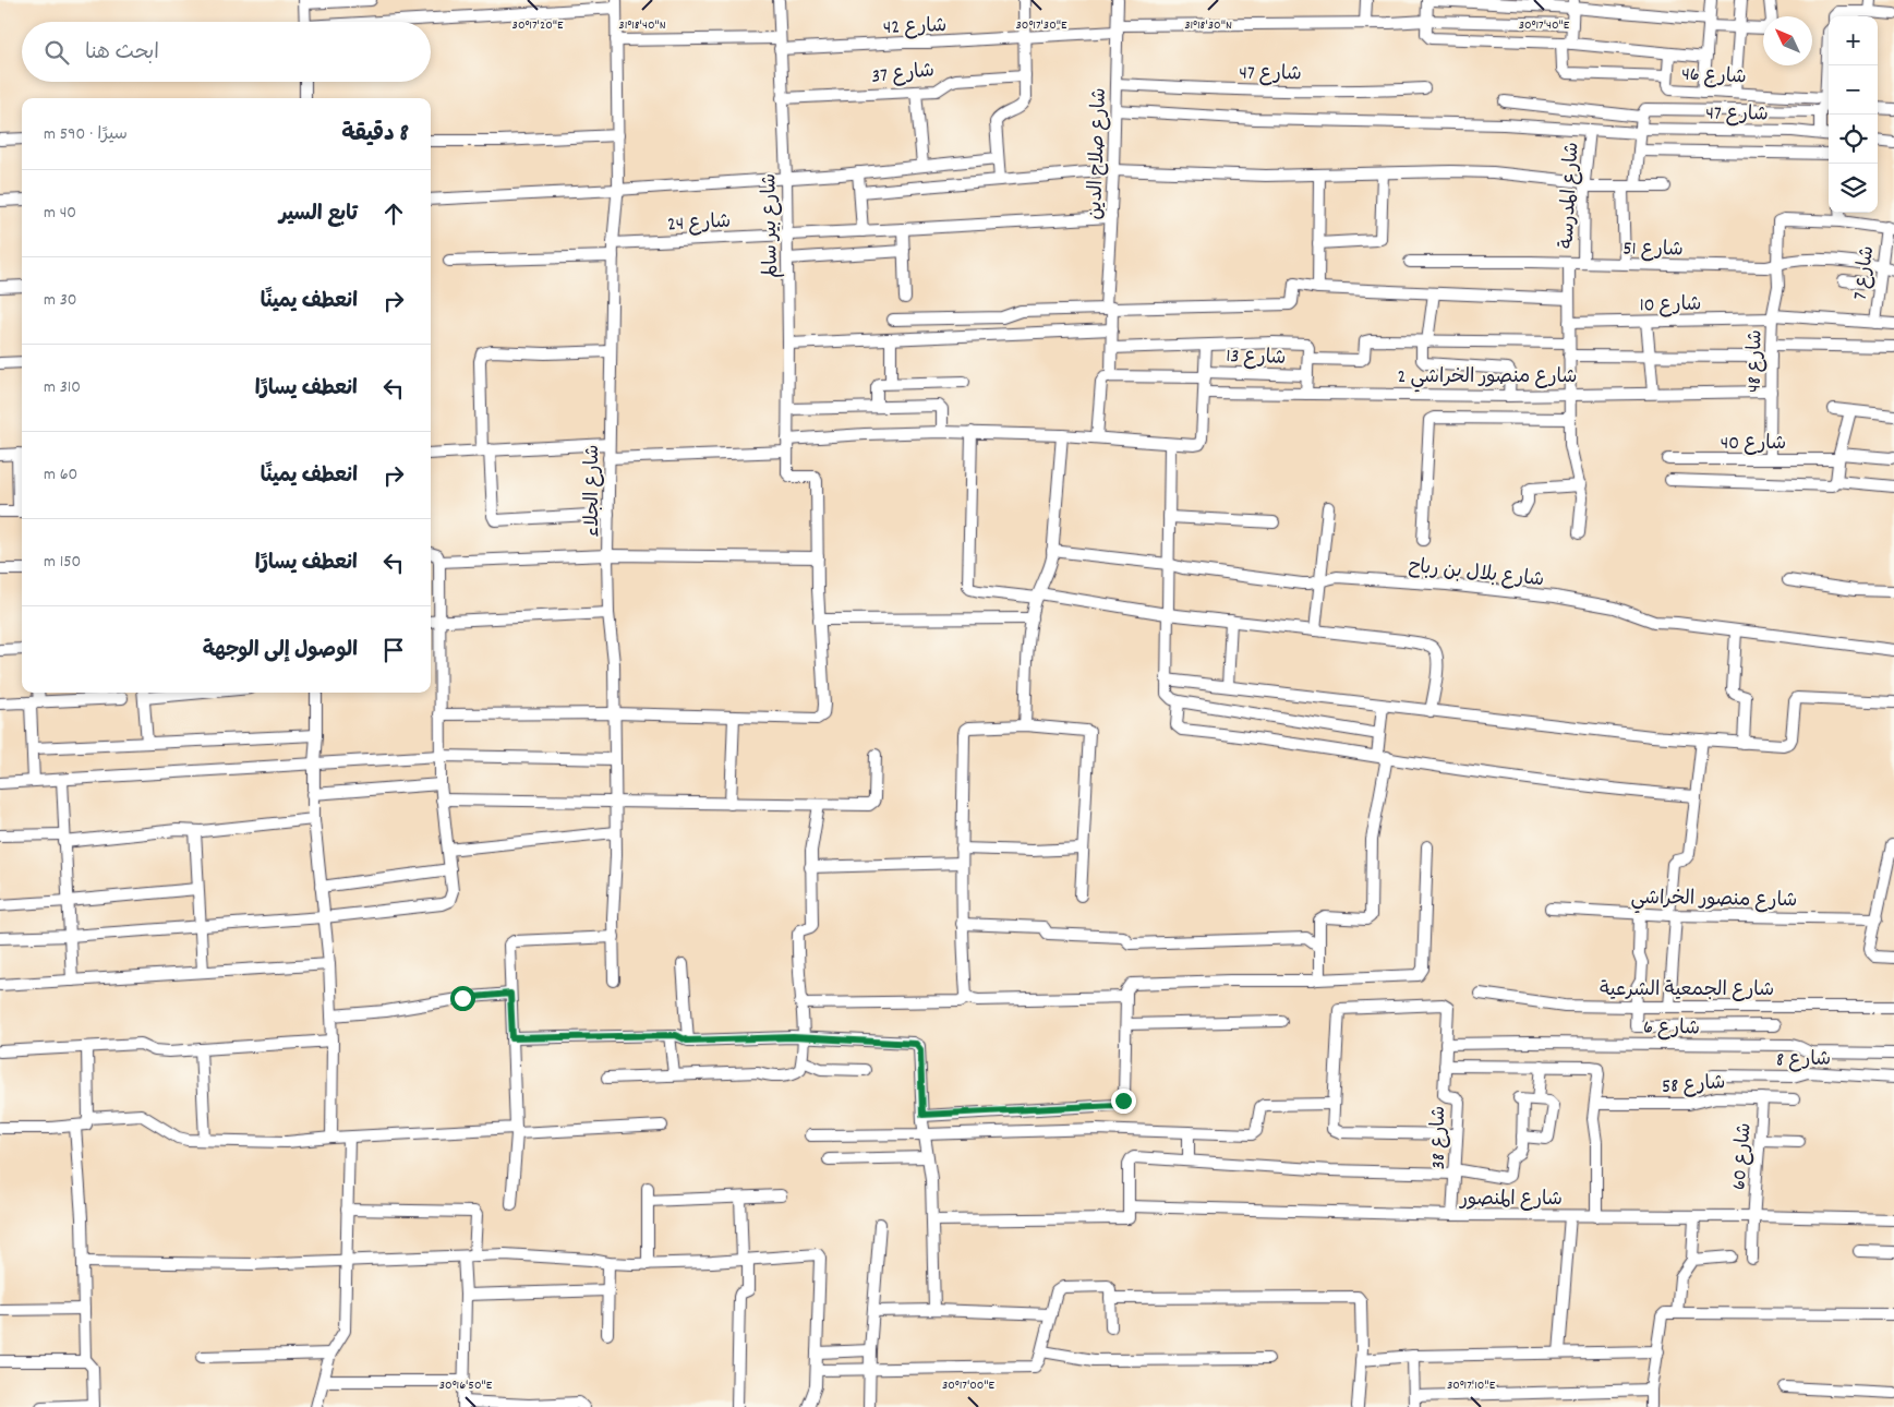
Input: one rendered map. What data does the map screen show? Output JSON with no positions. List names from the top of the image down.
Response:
{
  "streets": {
    "street": [
      "شارع 42",
      "شارع 37",
      "شارع 47",
      "شارع 46",
      "شارع صلاح الدين",
      "شارع المدرسة",
      "شارع 24",
      "شارع بير سالم",
      "شارع 51",
      "شارع 7",
      "شارع 10",
      "شارع 13",
      "شارع 48",
      "شارع منصور الخراشي 2",
      "شارع 40",
      "شارع الجلاء",
      "شارع بلال بن رباح",
      "شارع منصور الخراشي",
      "شارع الجمعية الشرعية",
      "شارع 6",
      "شارع 8",
      "شارع 58",
      "شارع 38",
      "شارع 60",
      "شارع المنصور"
    ]
  },
  "crossings": [
    ["شارع 42", "شارع صلاح الدين"],
    ["شارع 42", "شارع بير سالم"],
    ["شارع 42", "شارع الجلاء"],
    ["شارع 37", "شارع بير سالم"],
    ["شارع 47", "شارع صلاح الدين"],
    ["شارع 47", "شارع المدرسة"],
    ["شارع صلاح الدين", "شارع 24"],
    ["شارع صلاح الدين", "شارع 13"],
    ["شارع المدرسة", "شارع 51"],
    ["شارع 24", "شارع بير سالم"],
    ["شارع 24", "شارع الجلاء"],
    ["شارع 51", "شارع 7"],
    ["شارع 51", "شارع 48"],
    ["شارع 7", "شارع 10"],
    ["شارع 10", "شارع 48"],
    ["شارع 48", "شارع منصور الخراشي 2"],
    ["شارع 48", "شارع 40"],
    ["شارع 6", "شارع 38"],
    ["شارع 58", "شارع 60"],
    ["شارع 38", "شارع المنصور"],
    ["شارع 60", "شارع المنصور"]
  ],
  "north": "top left",
  "page": {
    "map_buttons": ["+", "−"],
    "search": "ابحث هنا",
    "heading": ["8 دقيقة", "سيرًا · 590 m"],
    "list": [
      ["تابع السير", "40 m"],
      ["انعطف يمينًا", "30 m"],
      ["انعطف يسارًا", "310 m"],
      ["انعطف يمينًا", "60 m"],
      ["انعطف يسارًا", "150 m"],
      "الوصول إلى الوجهة"
    ]
  },
  "coordinates": [
    "30°17'20\"E",
    "30°17'30\"E",
    "30°17'40\"E",
    "31°18'40\"N",
    "31°18'30\"N",
    "30°16'50\"E",
    "30°17'00\"E",
    "30°17'10\"E"
  ]
}
